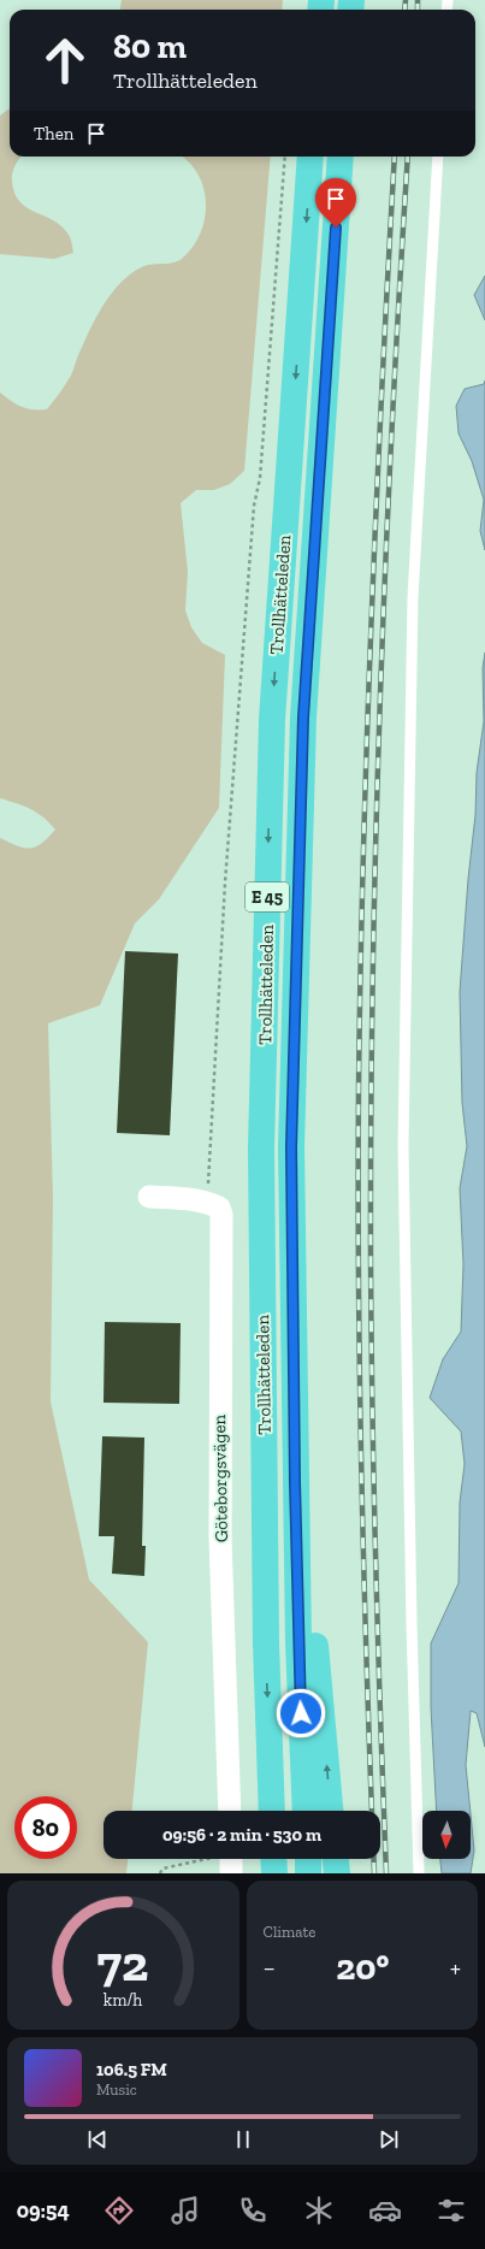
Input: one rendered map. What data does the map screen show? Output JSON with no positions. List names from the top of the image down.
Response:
{
  "streets": {
    "highway": ["Trollhätteleden", "E 45"],
    "street": ["Göteborgsvägen"]
  },
  "crossings": [
    ["Trollhätteleden", "E 45"]
  ],
  "north": "bottom",
  "page": {
    "turn": ["80 m", "Trollhätteleden"],
    "then": "Then",
    "limit": "80",
    "trip": "09:56 · 2 min · 530 m",
    "tile": "Climate",
    "heat": ["−", "20°", "+"],
    "song": ["106.5 FM", "Music"],
    "tabs": "09:54",
    "gauge": ["72", "km/h"]
  }
}
